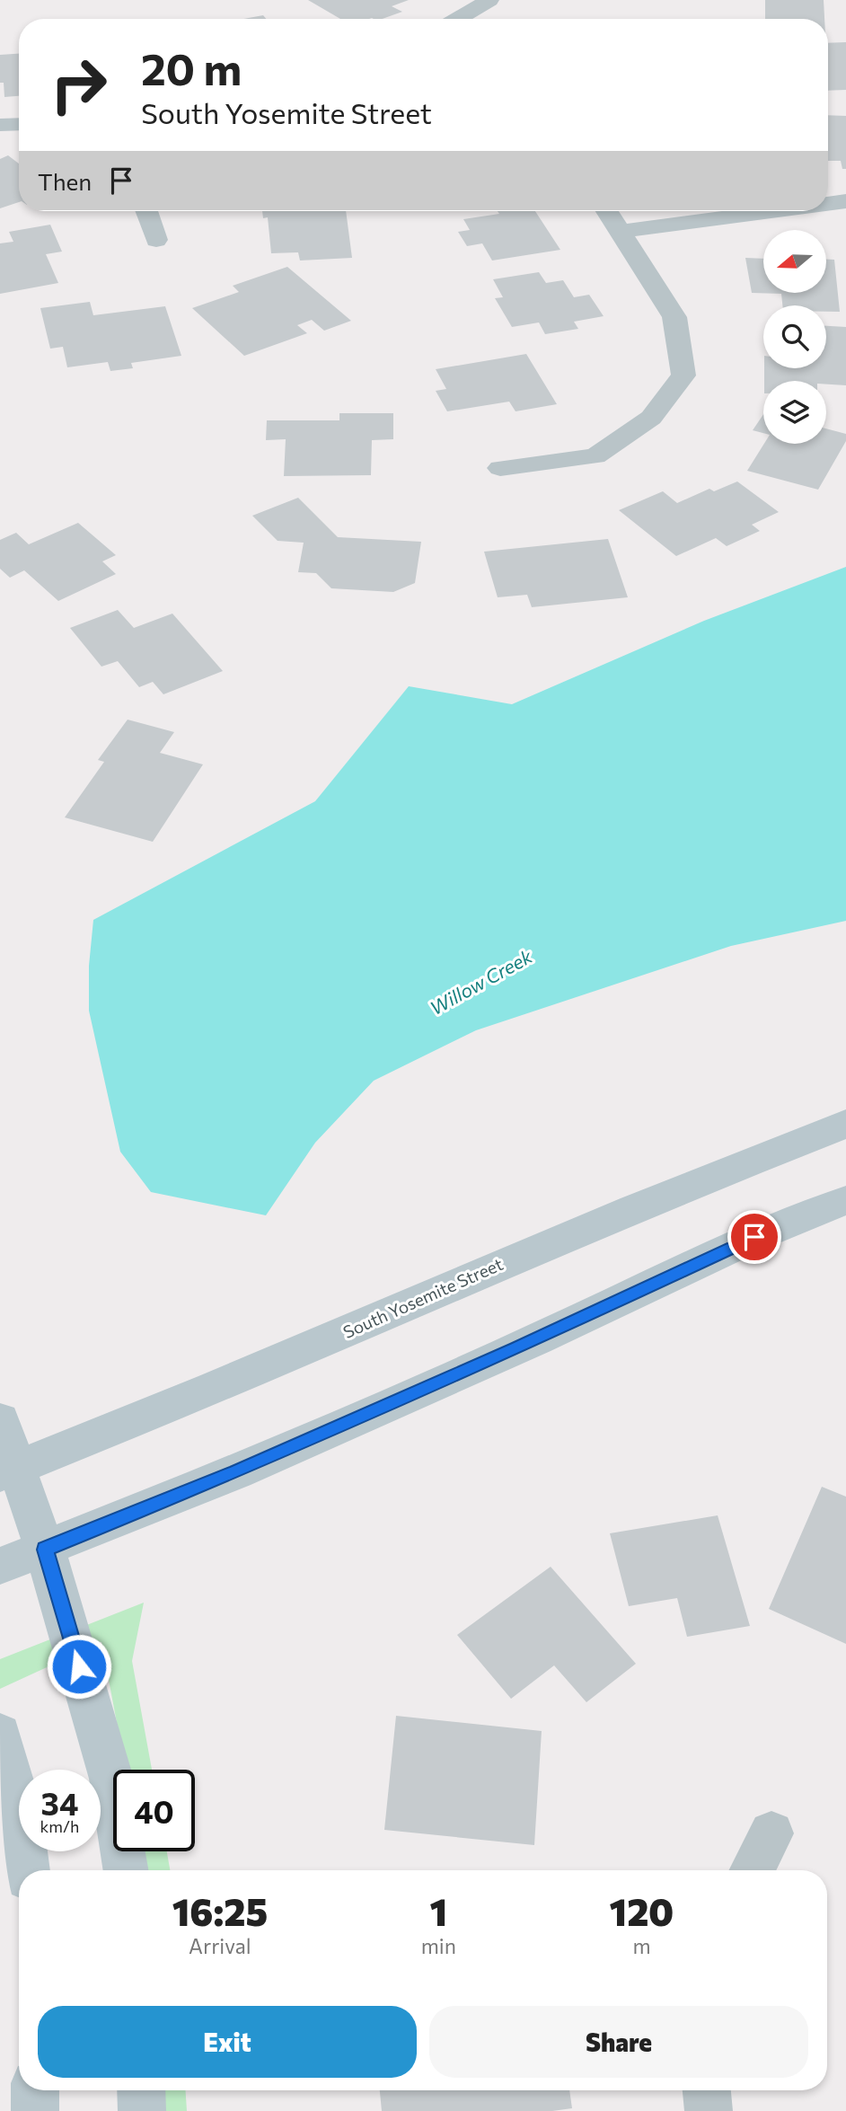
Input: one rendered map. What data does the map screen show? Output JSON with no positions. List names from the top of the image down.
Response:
{
  "streets": {
    "main road": ["South Yosemite Street"]
  },
  "water": ["Willow Creek"],
  "north": "left",
  "page": {
    "turn": ["20 m", "South Yosemite Street"],
    "then": "Then",
    "speed": "34 km/h",
    "limit": "40",
    "eta": [
      "16:25",
      "Arrival",
      "1",
      "min",
      "120",
      "m"
    ],
    "buttons": ["Exit", "Share"]
  }
}
